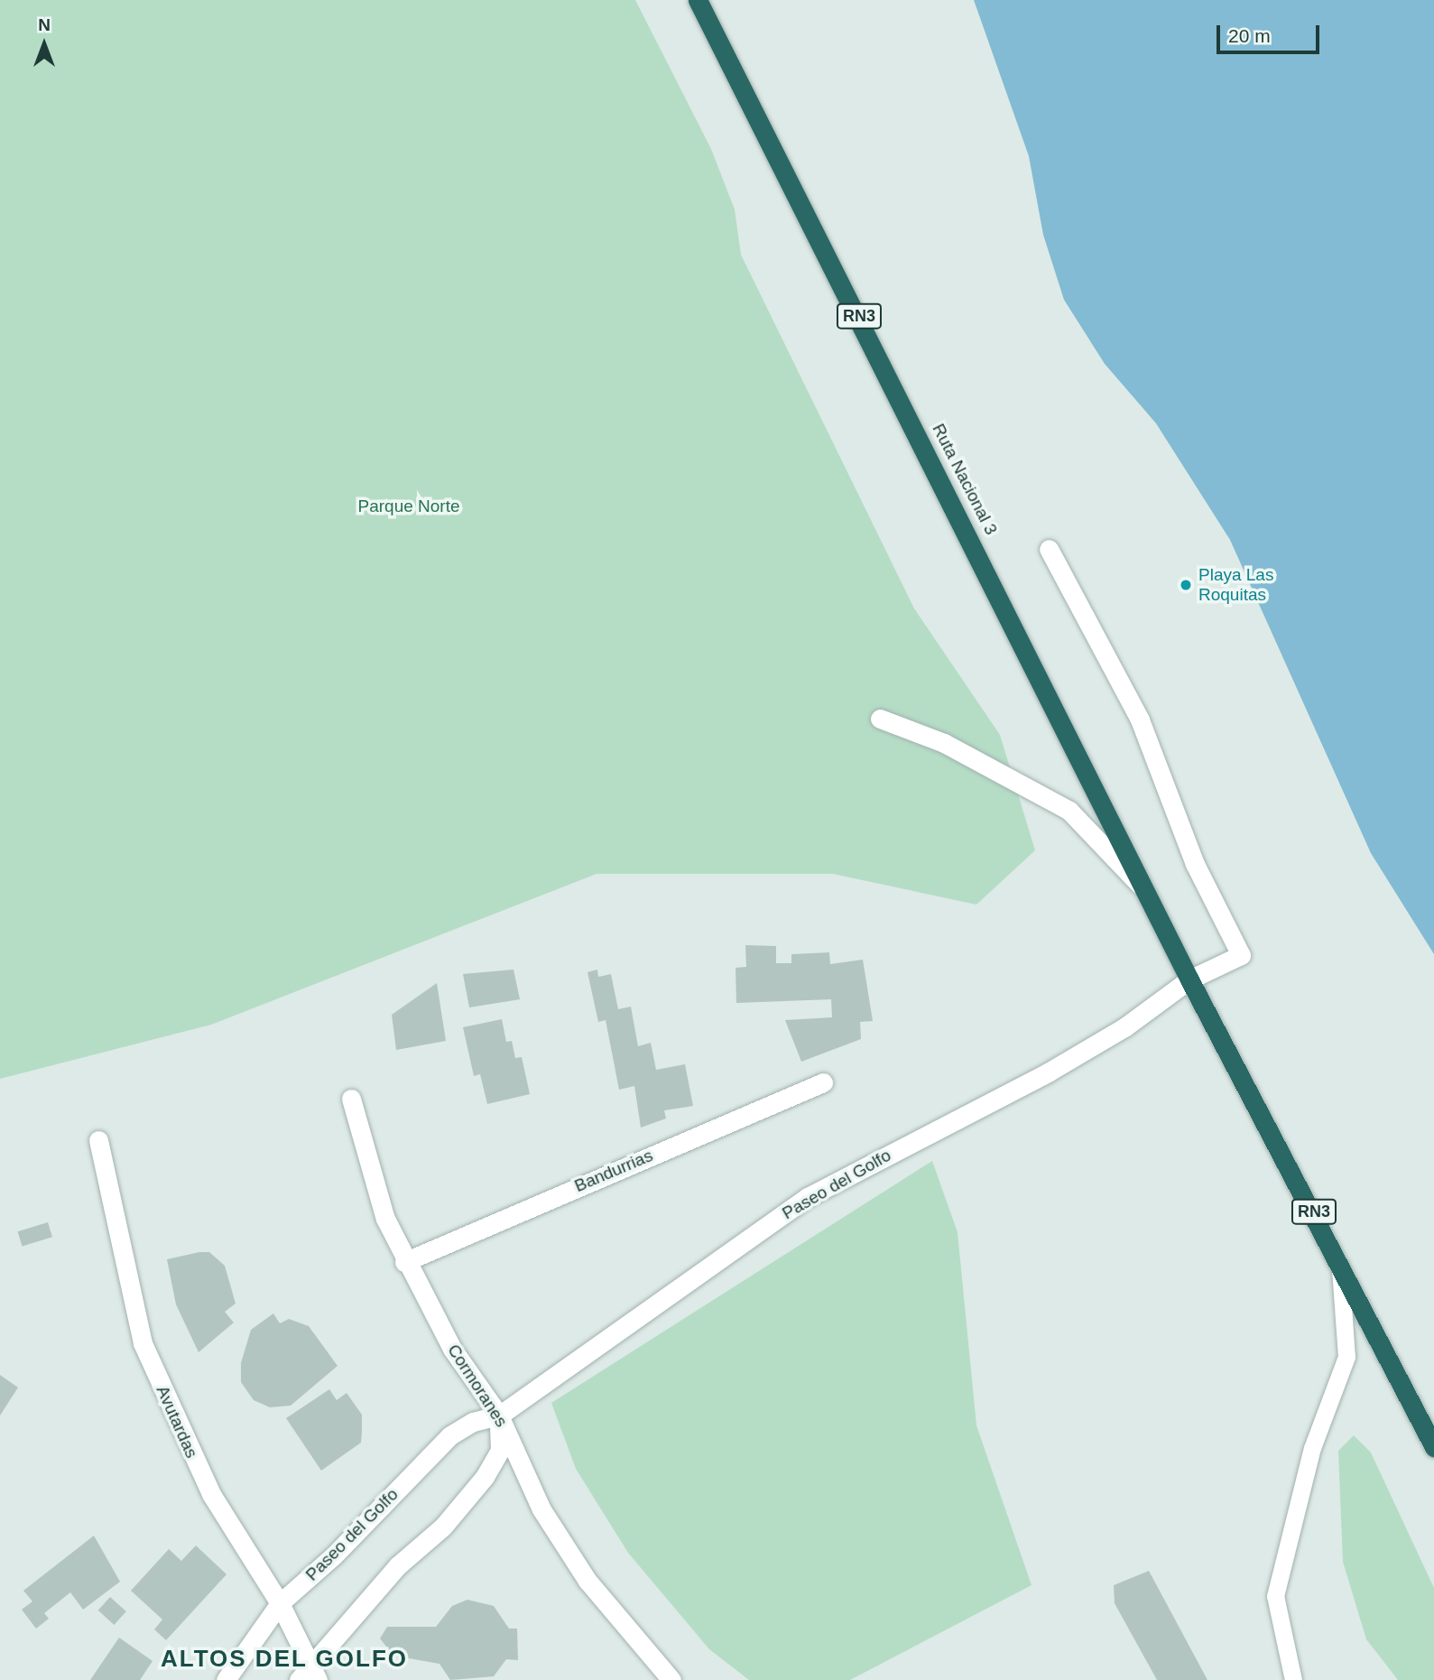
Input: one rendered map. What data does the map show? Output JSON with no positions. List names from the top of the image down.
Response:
{
  "streets": {
    "highway": ["RN3", "Ruta Nacional 3"],
    "street": [
      "Bandurrias",
      "Paseo del Golfo",
      "Cormoranes",
      "Avutardas"
    ]
  },
  "crossings": [
    ["RN3", "Ruta Nacional 3"],
    ["RN3", "Paseo del Golfo"],
    ["Ruta Nacional 3", "Paseo del Golfo"],
    ["Bandurrias", "Cormoranes"],
    ["Paseo del Golfo", "Cormoranes"],
    ["Paseo del Golfo", "Avutardas"]
  ],
  "districts": ["ALTOS DEL GOLFO"],
  "parks": ["Parque Norte"],
  "places": ["Playa Las Roquitas"],
  "scale_bar": "20 m",
  "north": "top"
}
